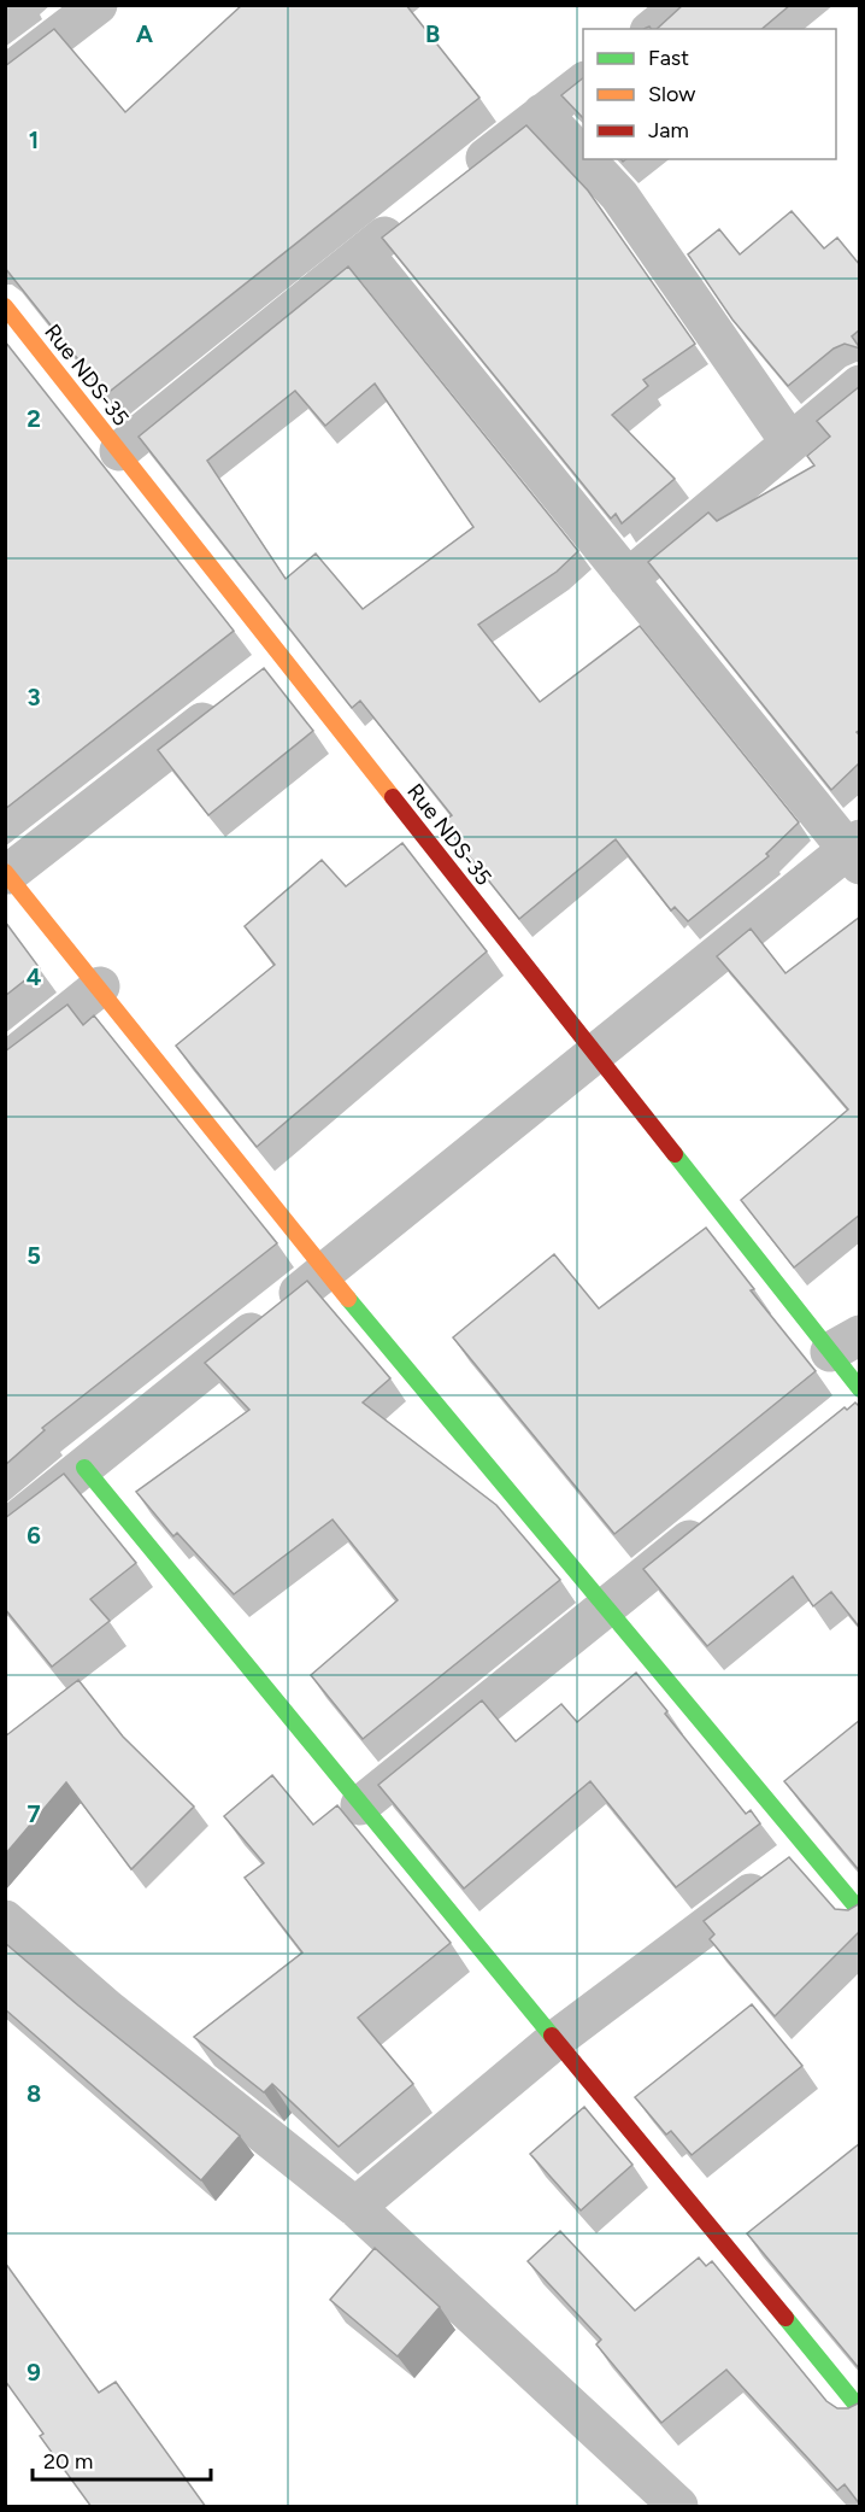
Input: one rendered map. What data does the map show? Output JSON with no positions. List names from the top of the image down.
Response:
{
  "streets": {
    "street": ["Rue NDS-35"]
  },
  "legend": ["Fast", "Slow", "Jam"],
  "scale_bar": "20 m",
  "grid": {
    "columns": ["A", "B"],
    "rows": [
      "1",
      "2",
      "3",
      "4",
      "5",
      "6",
      "7",
      "8",
      "9"
    ]
  }
}
